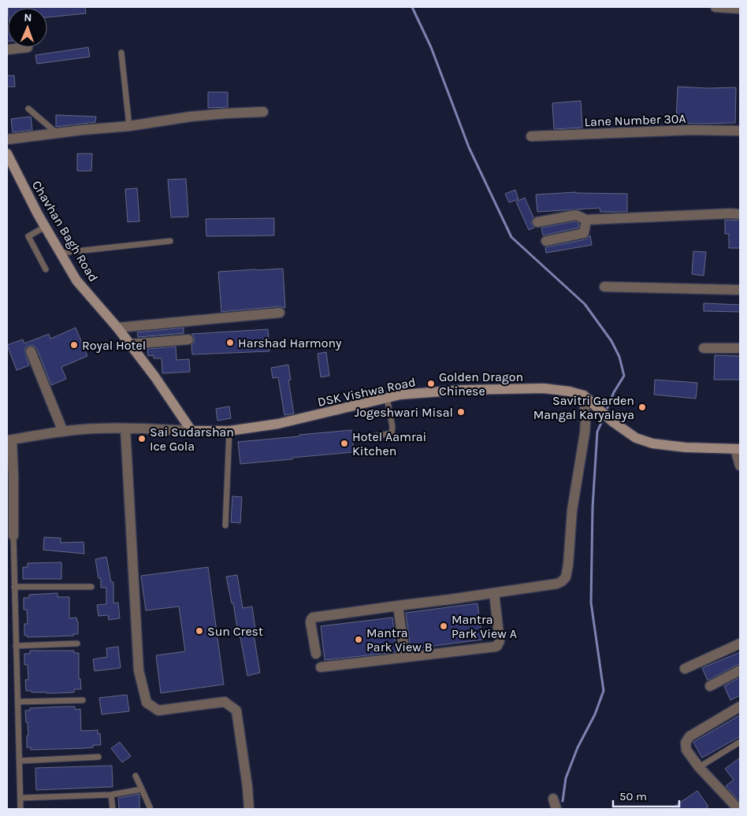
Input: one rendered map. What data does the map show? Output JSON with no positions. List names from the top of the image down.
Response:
{
  "streets": {
    "street": ["Lane Number 30A", "Chavhan Bagh Road", "DSK Vishwa Road"]
  },
  "crossings": [
    ["Chavhan Bagh Road", "DSK Vishwa Road"]
  ],
  "places": [
    "Harshad Harmony",
    "Royal Hotel",
    "Golden Dragon Chinese",
    "Savitri Garden Mangal Karyalaya",
    "Jogeshwari Misal",
    "Sai Sudarshan Ice Gola",
    "Hotel Aamrai Kitchen",
    "Mantra Park View A",
    "Sun Crest",
    "Mantra Park View B"
  ],
  "scale_bar": "50 m",
  "north": "top"
}
